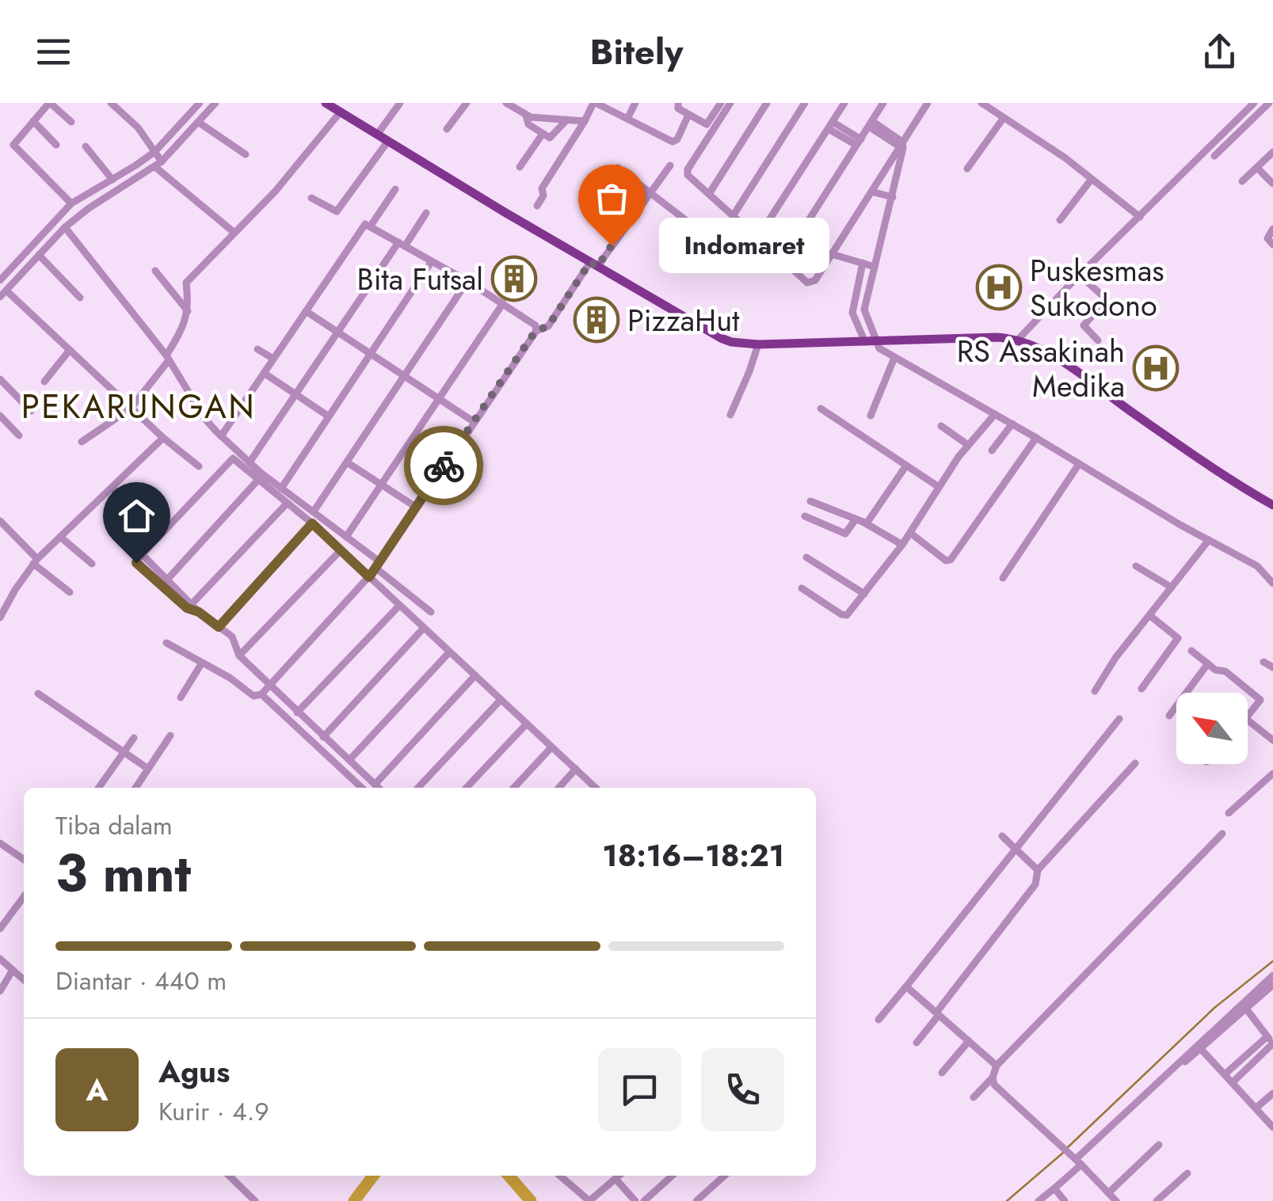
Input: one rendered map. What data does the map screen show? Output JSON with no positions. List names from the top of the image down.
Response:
{
  "districts": ["PEKARUNGAN"],
  "places": {
    "other": ["Indomaret"],
    "building": ["Bita Futsal", "PizzaHut"],
    "hospital": ["Puskesmas Sukodono", "RS Assakinah Medika"]
  },
  "north": "top left",
  "page": {
    "header": "Bitely",
    "bubble": "Indomaret",
    "heading": ["3 mnt", "Tiba dalam", "18:16–18:21"],
    "panel": ["Agus", "Kurir · 4.9"],
    "bar": "Diantar · 440 m",
    "round": "A"
  }
}
